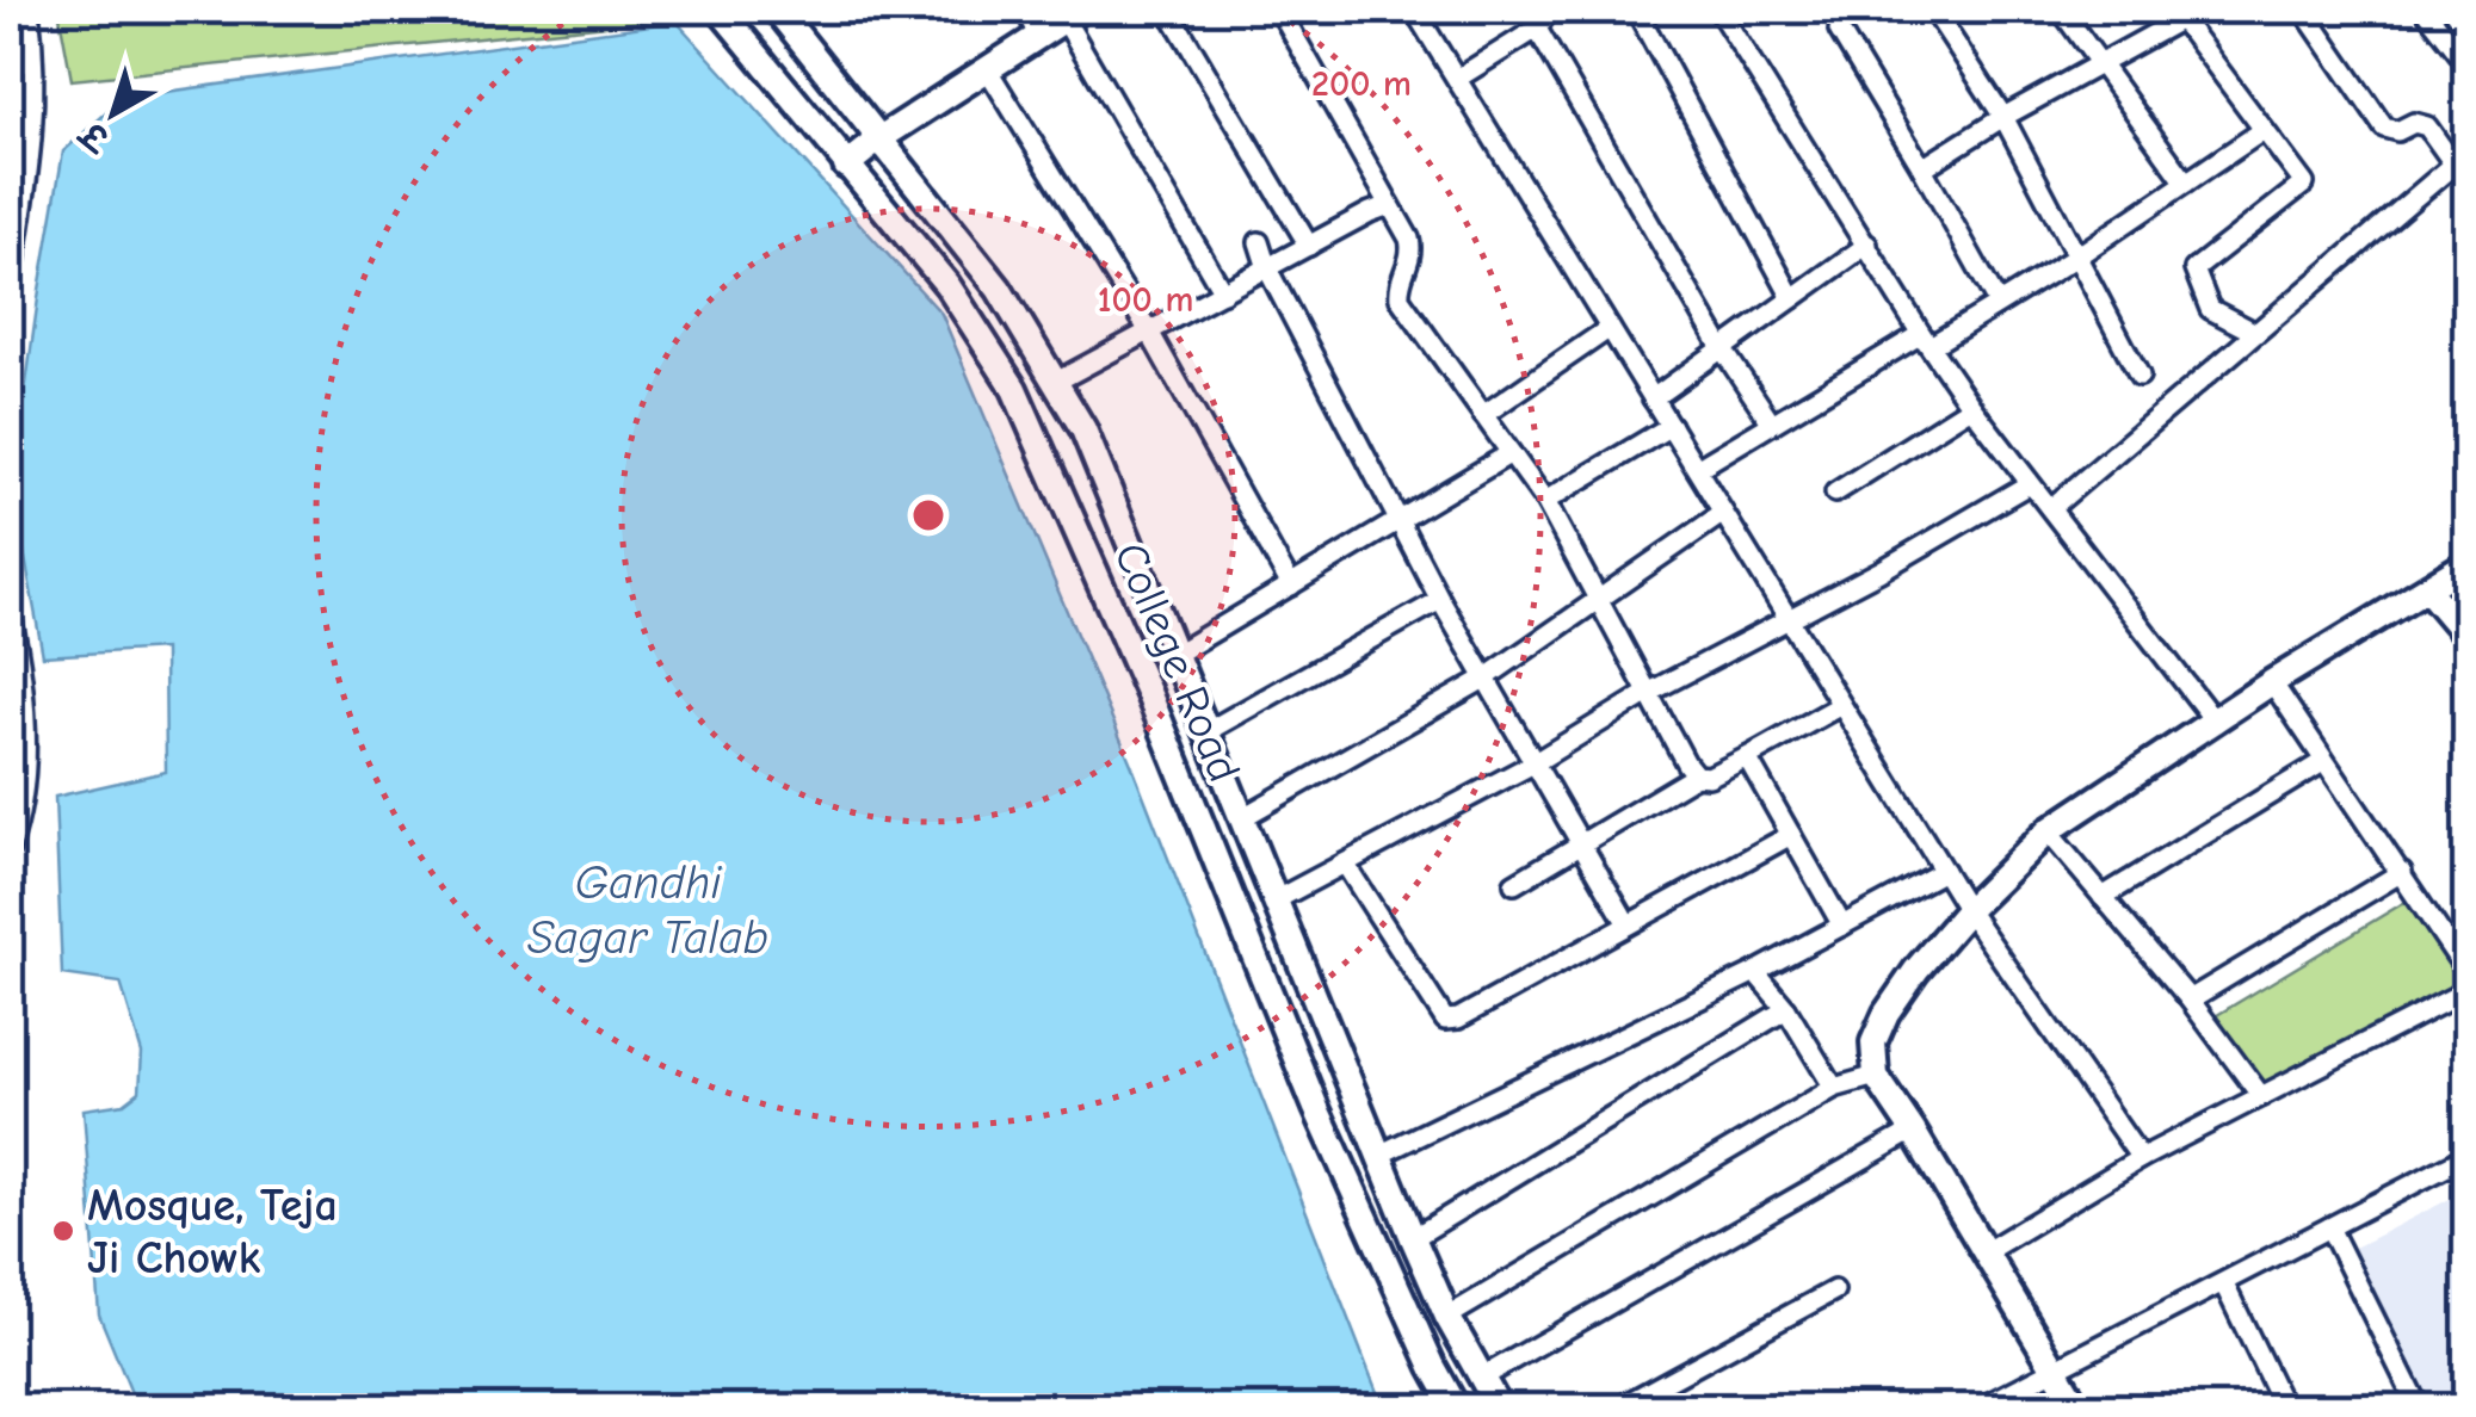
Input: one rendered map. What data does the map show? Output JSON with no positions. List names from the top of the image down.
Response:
{
  "streets": {
    "main road": ["College Road"]
  },
  "water": ["Gandhi Sagar Talab"],
  "places": ["Mosque, Teja Ji Chowk"],
  "north": "bottom left",
  "rings": ["200 m", "100 m"]
}
